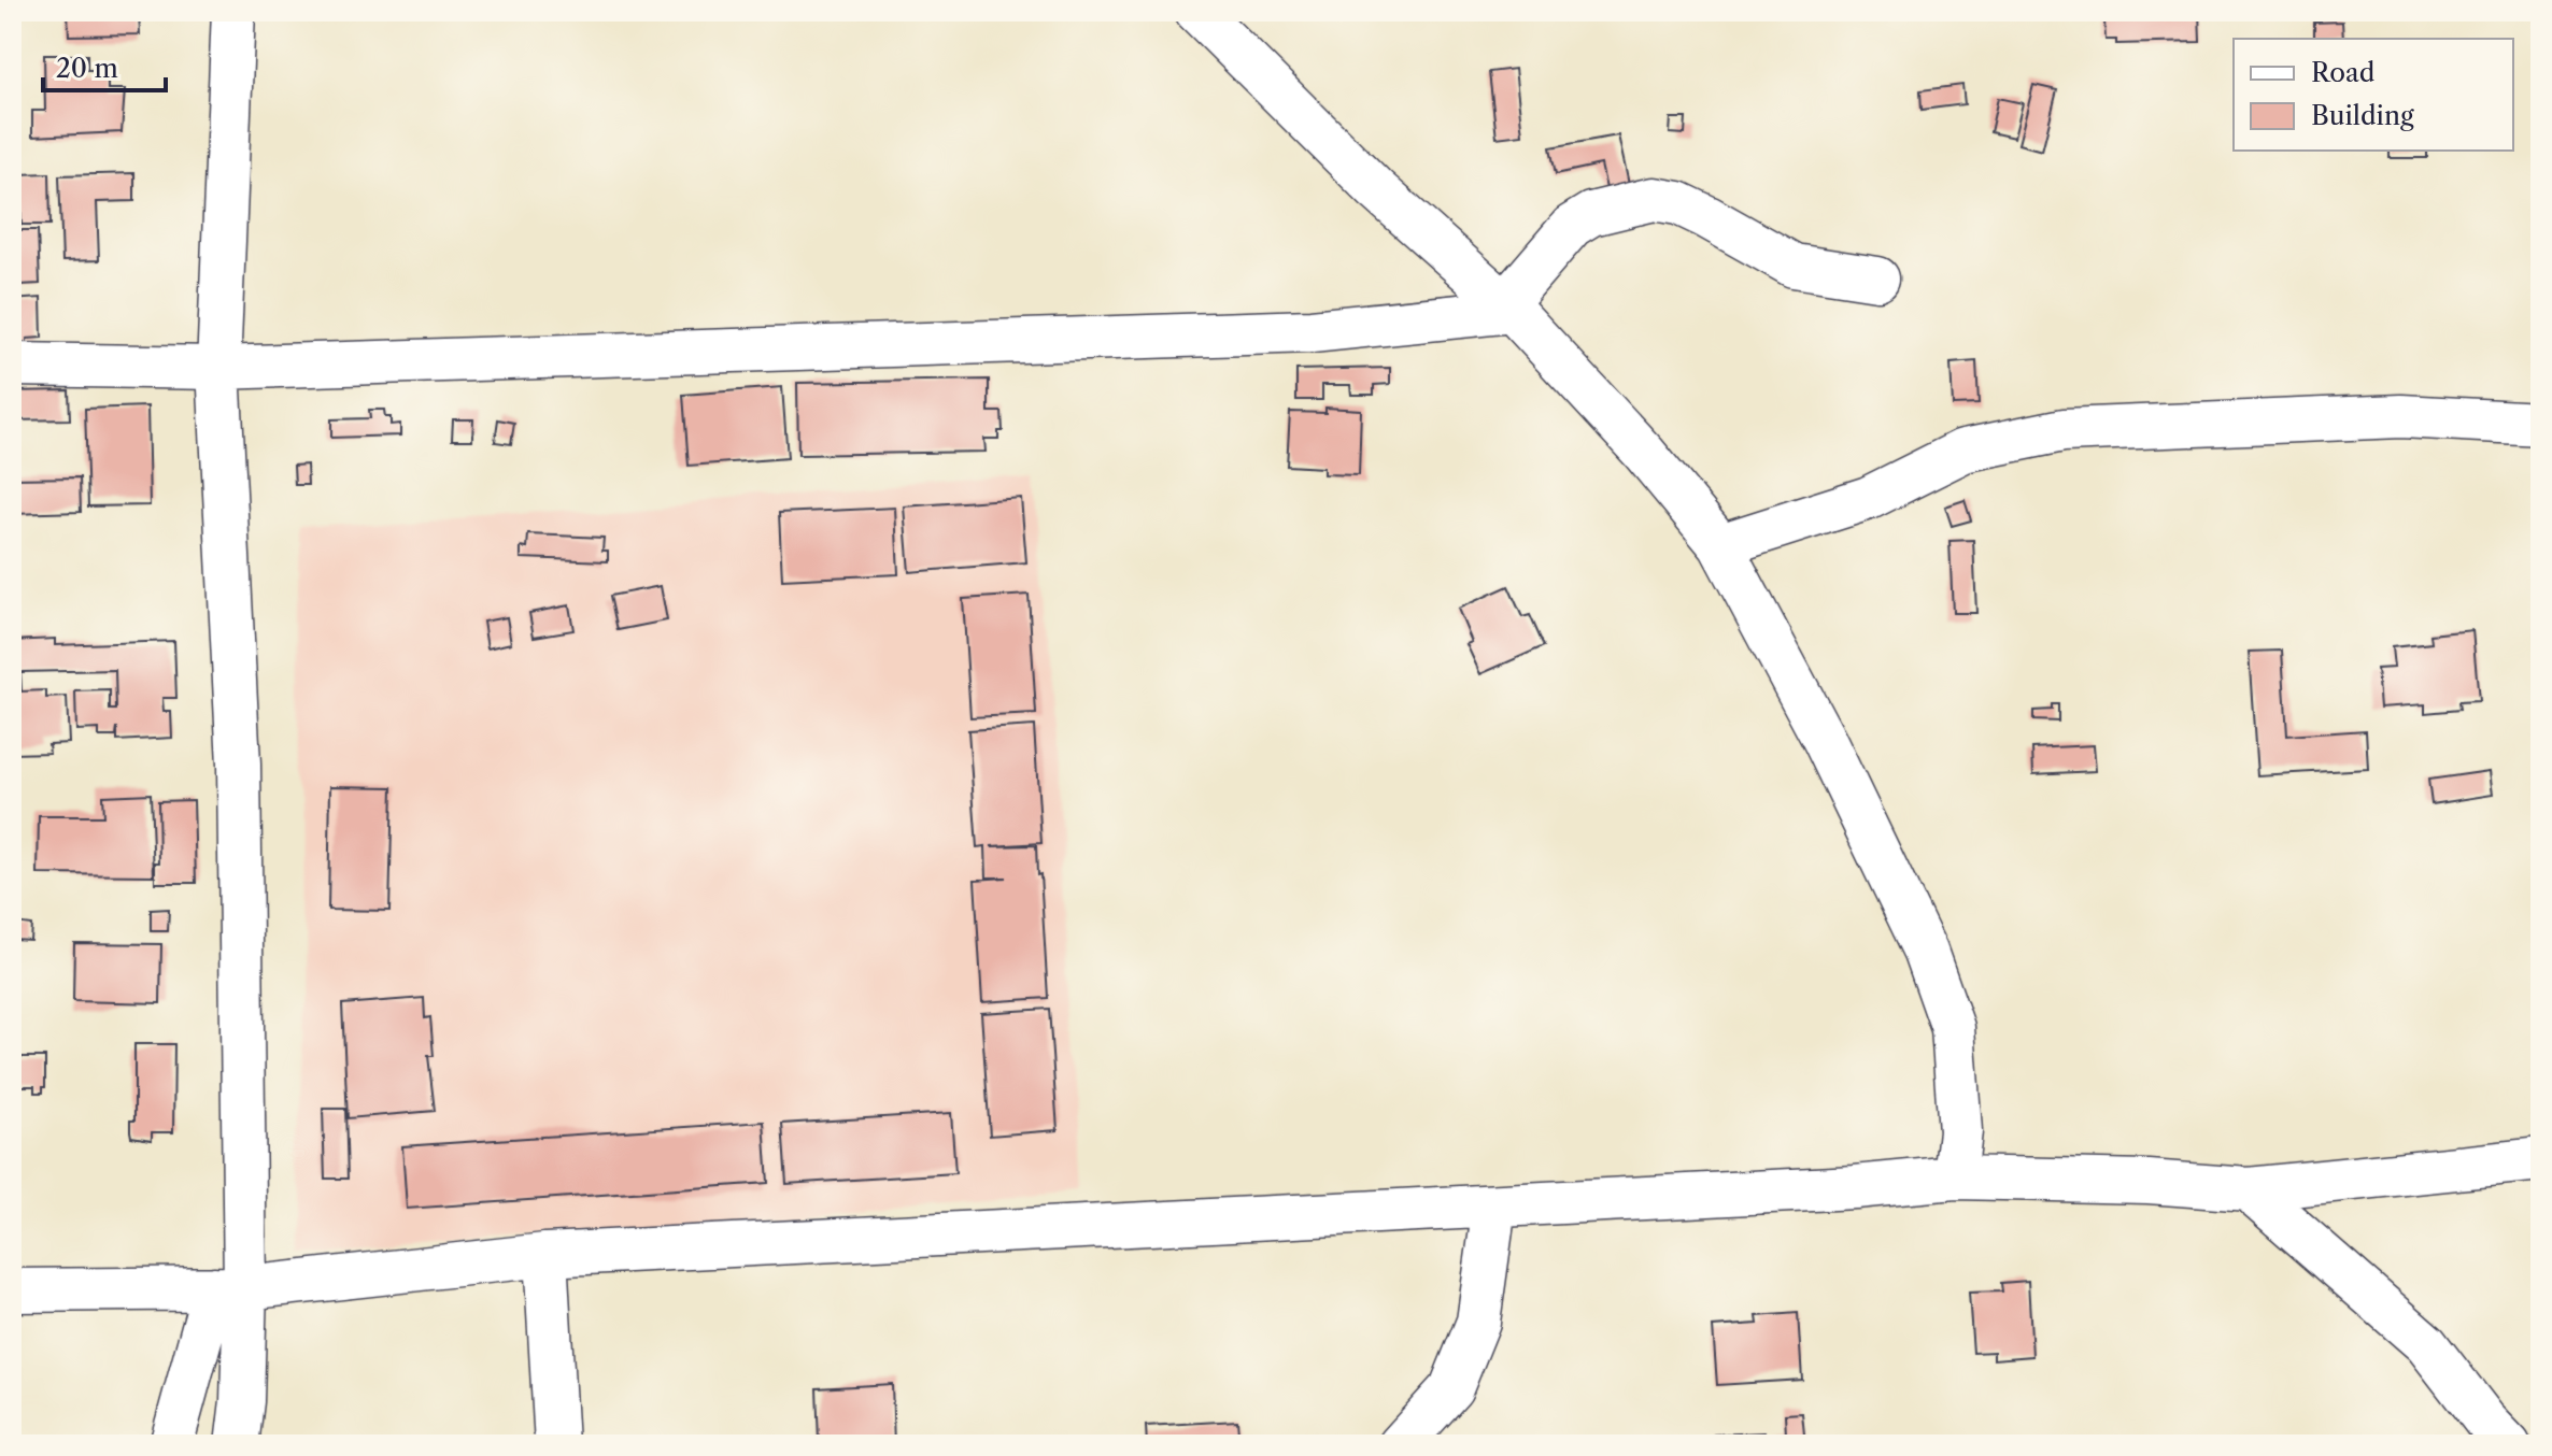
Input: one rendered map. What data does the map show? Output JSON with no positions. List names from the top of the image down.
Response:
{
  "legend": ["Road", "Building"],
  "scale_bar": "20 m"
}
